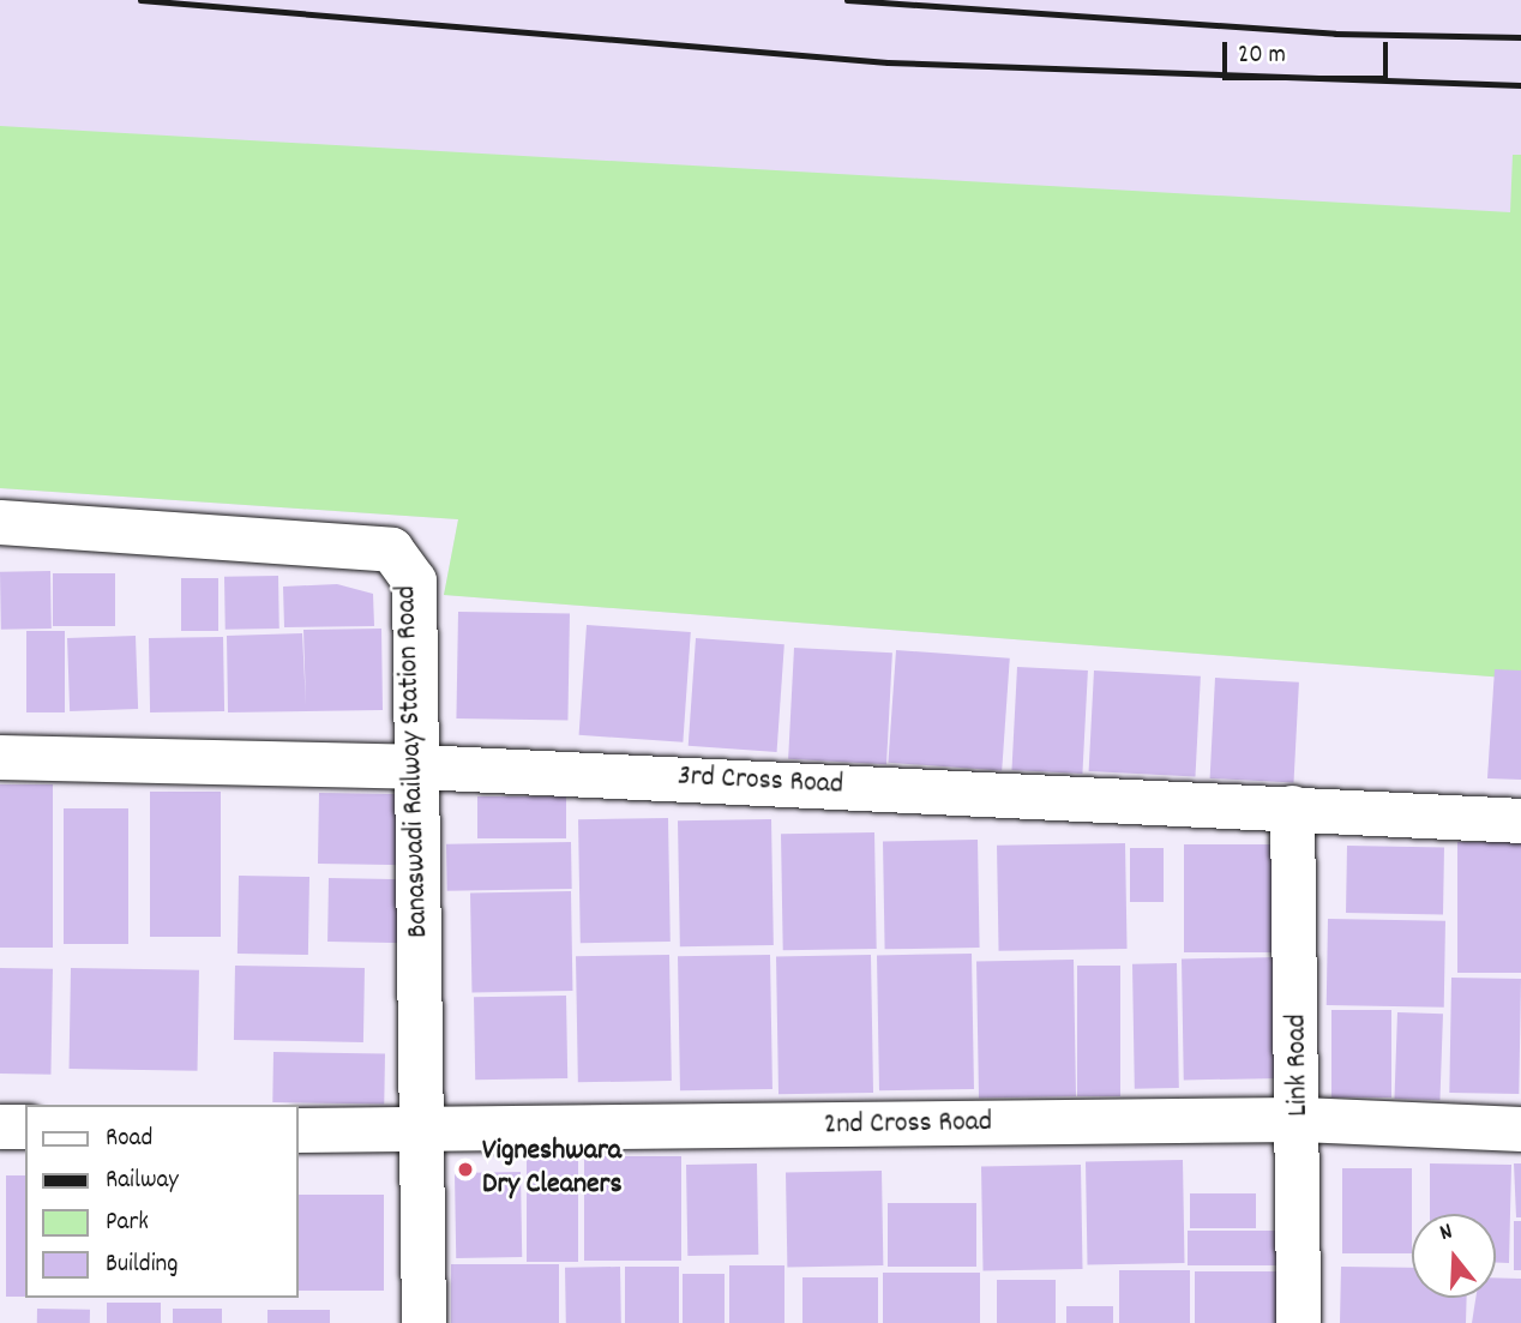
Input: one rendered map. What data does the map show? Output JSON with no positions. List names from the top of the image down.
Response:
{
  "streets": {
    "street": [
      "Banaswadi Railway Station Road",
      "3rd Cross Road",
      "Link Road",
      "2nd Cross Road"
    ]
  },
  "crossings": [
    ["Banaswadi Railway Station Road", "3rd Cross Road"],
    ["Banaswadi Railway Station Road", "2nd Cross Road"],
    ["3rd Cross Road", "Link Road"],
    ["Link Road", "2nd Cross Road"]
  ],
  "places": ["Vigneshwara Dry Cleaners"],
  "legend": [
    "Road",
    "Railway",
    "Park",
    "Building"
  ],
  "scale_bar": "20 m",
  "north": "top"
}
